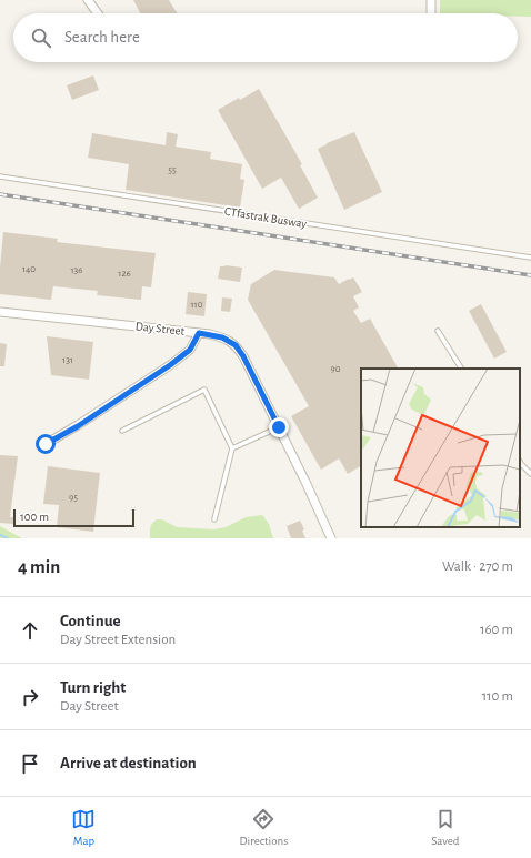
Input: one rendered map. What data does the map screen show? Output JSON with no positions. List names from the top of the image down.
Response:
{
  "streets": {
    "street": ["Day Street"],
    "lane": ["CTfastrak Busway"]
  },
  "house_numbers": [
    "55",
    "140",
    "136",
    "126",
    "110",
    "131",
    "90",
    "95"
  ],
  "scale_bar": "100 m",
  "page": {
    "search": "Search here",
    "scale": "100 m",
    "heading": ["4 min", "Walk · 270 m"],
    "list": [
      ["Continue", "Day Street Extension", "160 m"],
      ["Turn right", "Day Street", "110 m"],
      "Arrive at destination"
    ],
    "nav": ["Map", "Directions", "Saved"]
  }
}
